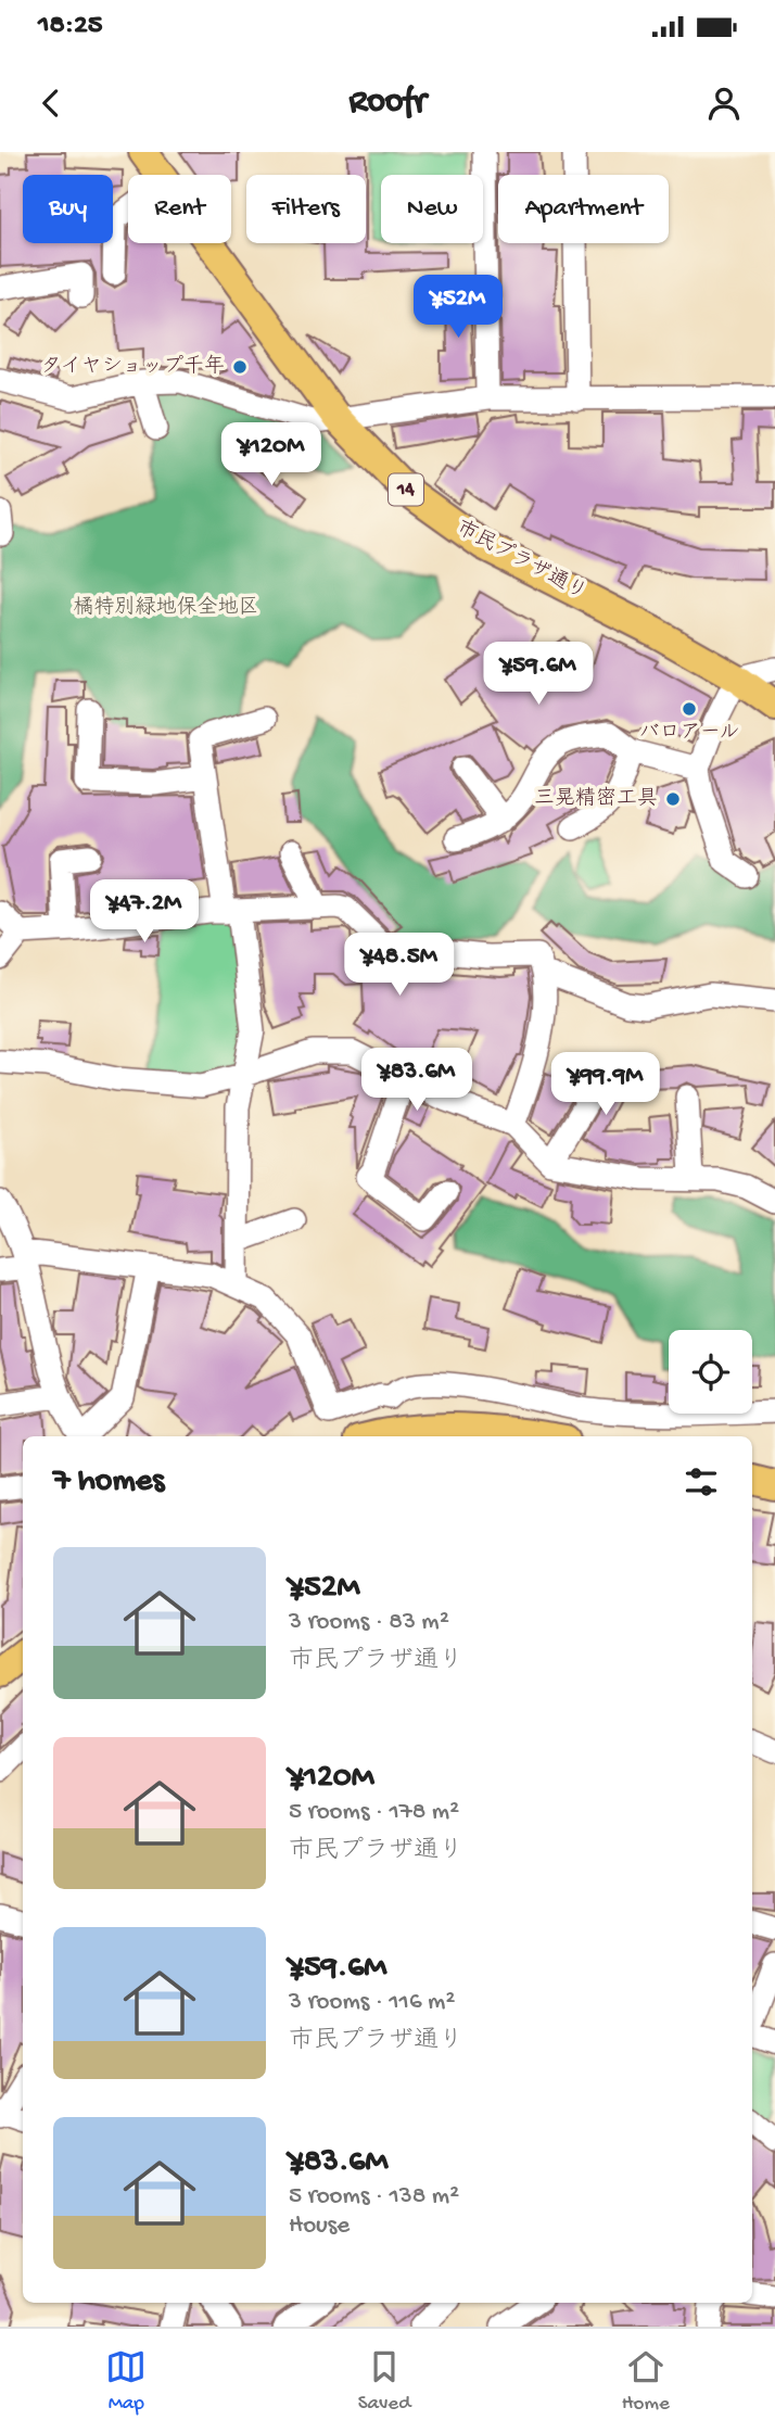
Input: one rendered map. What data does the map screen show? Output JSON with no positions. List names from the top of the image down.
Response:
{
  "streets": {
    "main road": ["14", "市民プラザ通り"]
  },
  "parks": ["橘特別緑地保全地区"],
  "places": ["タイヤショップ千年", "バロアール", "三晃精密工具"],
  "page": {
    "status": "18:25",
    "header": "Roofr",
    "chip": [
      "Buy",
      "Rent",
      "Filters",
      "New",
      "Apartment"
    ],
    "price": [
      "¥52M",
      "¥120M",
      "¥59.6M",
      "¥47.2M",
      "¥48.5M",
      "¥83.6M",
      "¥99.9M"
    ],
    "heading": "7 homes",
    "list": [
      {
        "name": "¥52M",
        "note": "3 rooms · 83 m² · 市民プラザ通り"
      },
      {
        "name": "¥120M",
        "note": "5 rooms · 178 m² · 市民プラザ通り"
      },
      {
        "name": "¥59.6M",
        "note": "3 rooms · 116 m² · 市民プラザ通り"
      },
      {
        "name": "¥83.6M",
        "note": "5 rooms · 138 m² · House"
      }
    ],
    "tabs": ["Map", "Saved", "Home"]
  }
}
